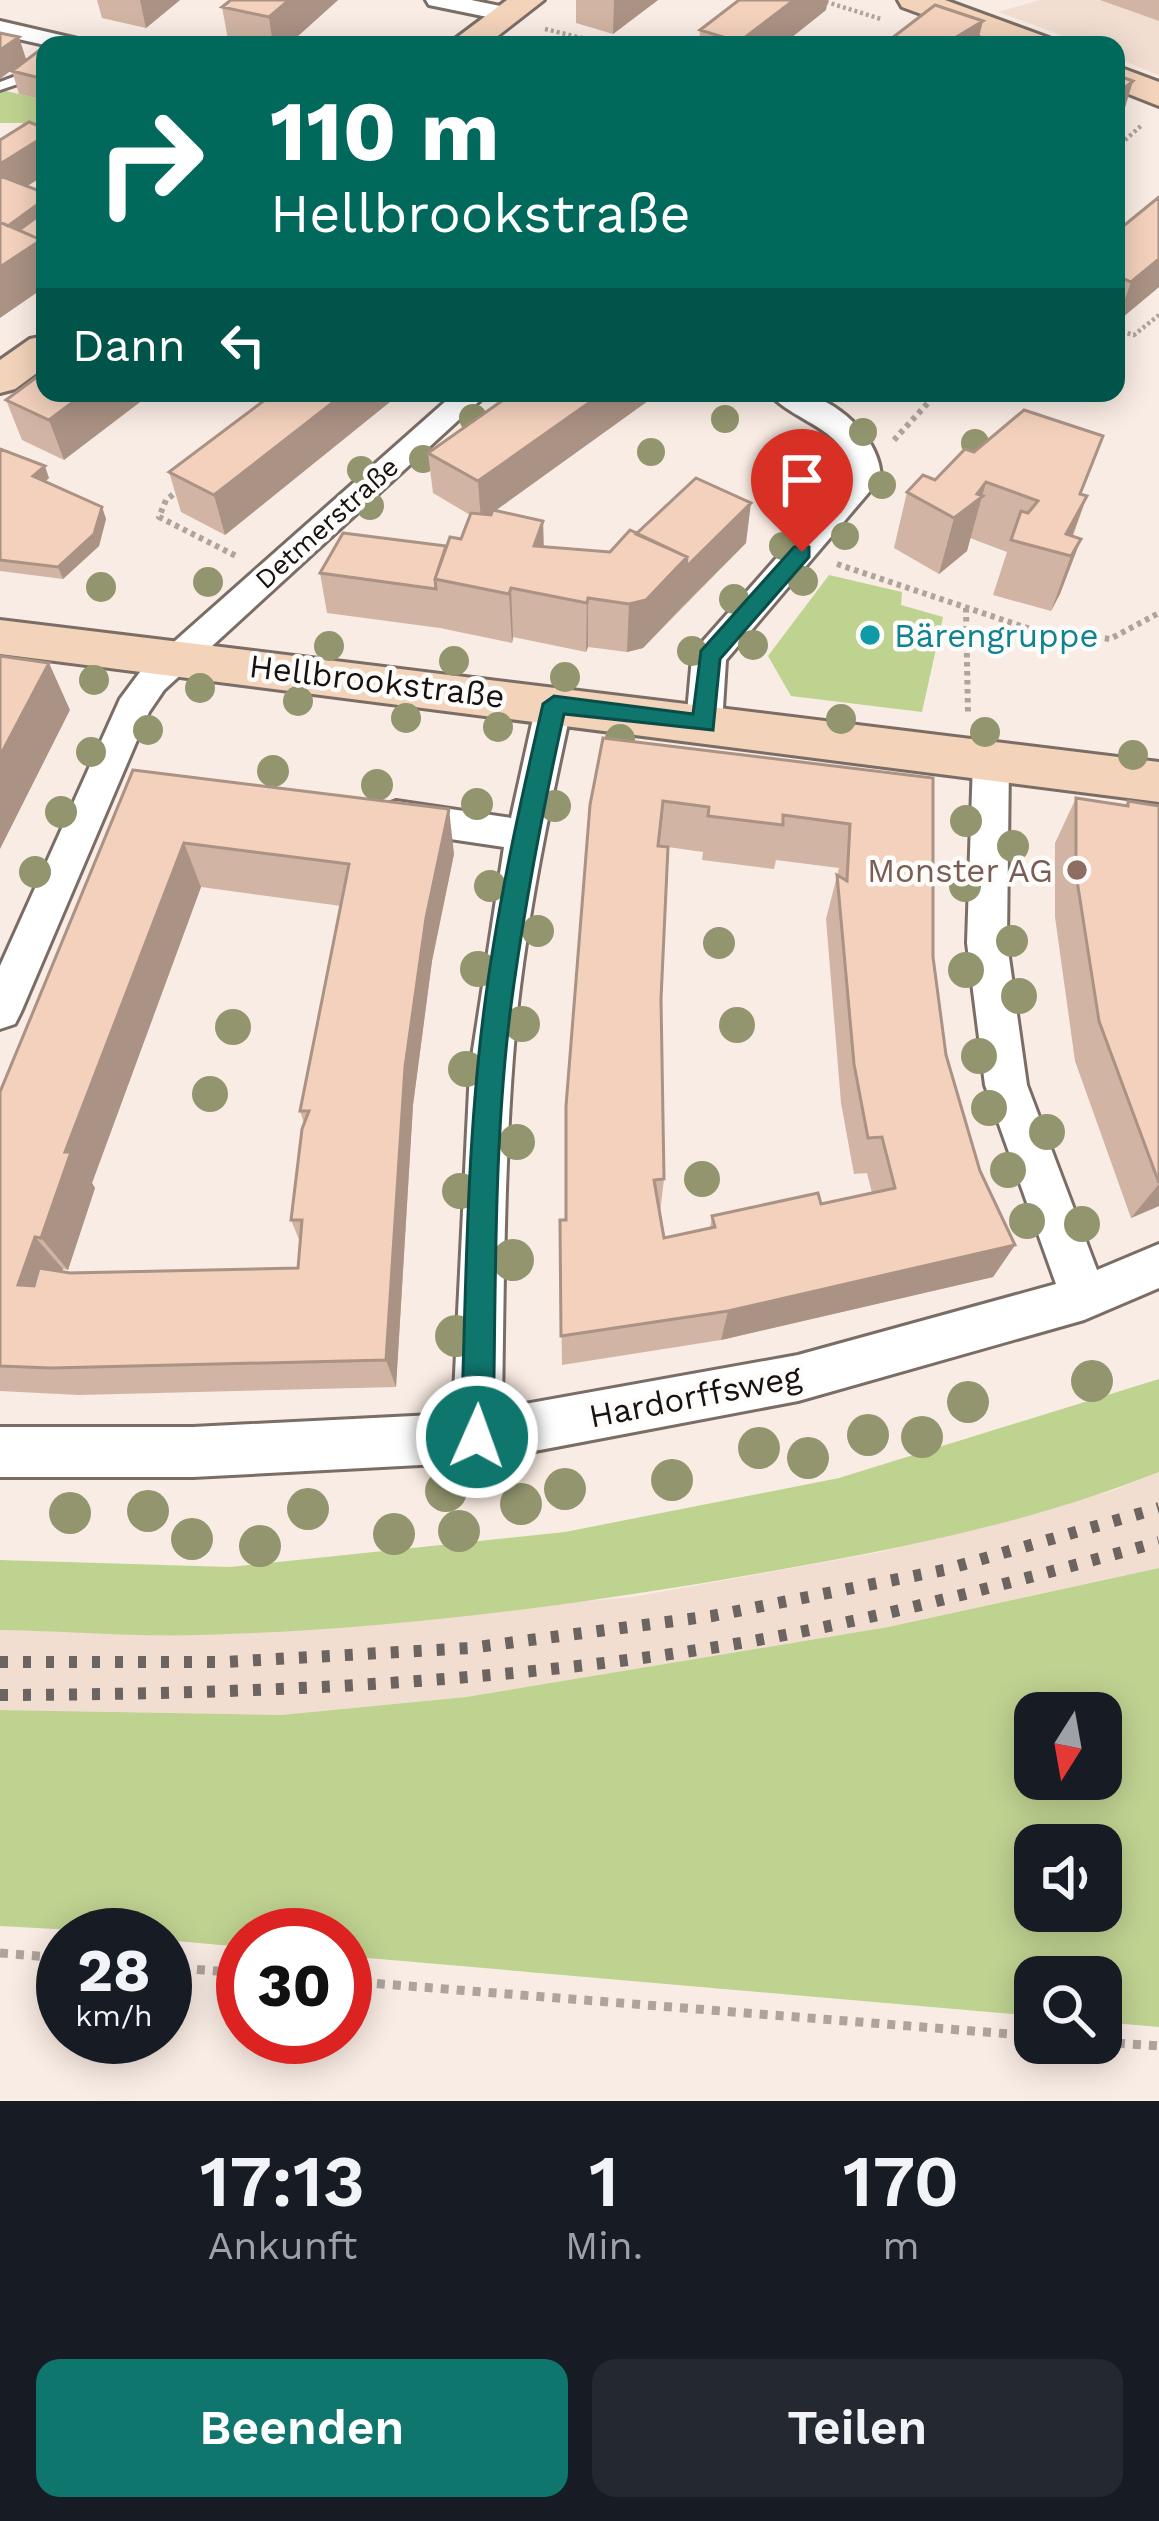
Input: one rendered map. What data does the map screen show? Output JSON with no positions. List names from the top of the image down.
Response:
{
  "streets": {
    "street": ["Detmerstraße", "Hellbrookstraße", "Hardorffsweg"]
  },
  "crossings": [
    ["Detmerstraße", "Hellbrookstraße"]
  ],
  "places": ["Bärengruppe", "Monster AG"],
  "north": "bottom",
  "page": {
    "turn": ["110 m", "Hellbrookstraße"],
    "then": "Dann",
    "speed": "28 km/h",
    "limit": "30",
    "eta": [
      "17:13",
      "Ankunft",
      "1",
      "Min.",
      "170",
      "m"
    ],
    "buttons": ["Beenden", "Teilen"]
  }
}
